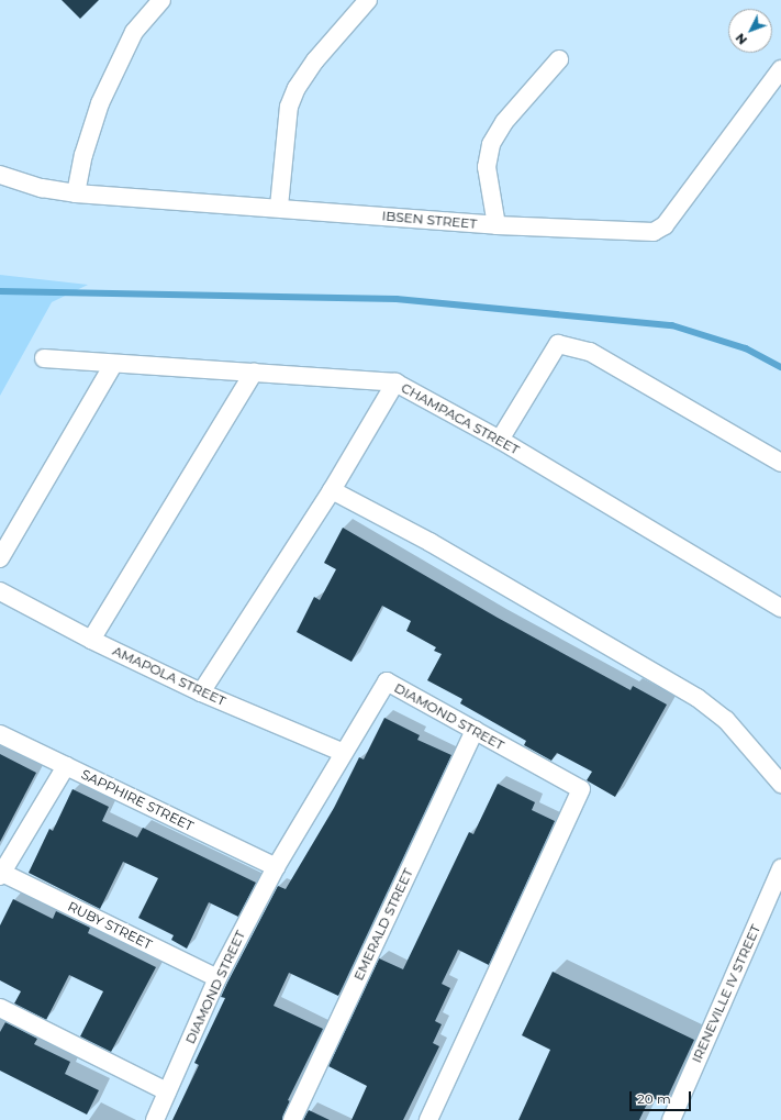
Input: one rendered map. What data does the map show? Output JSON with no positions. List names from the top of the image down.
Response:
{
  "streets": {
    "street": [
      "IBSEN STREET",
      "CHAMPACA STREET",
      "AMAPOLA STREET",
      "DIAMOND STREET",
      "SAPPHIRE STREET",
      "EMERALD STREET",
      "RUBY STREET",
      "IRENEVILLE IV STREET"
    ]
  },
  "crossings": [
    ["AMAPOLA STREET", "DIAMOND STREET"],
    ["DIAMOND STREET", "SAPPHIRE STREET"],
    ["DIAMOND STREET", "EMERALD STREET"],
    ["DIAMOND STREET", "RUBY STREET"]
  ],
  "scale_bar": "20 m",
  "north": "bottom left"
}
